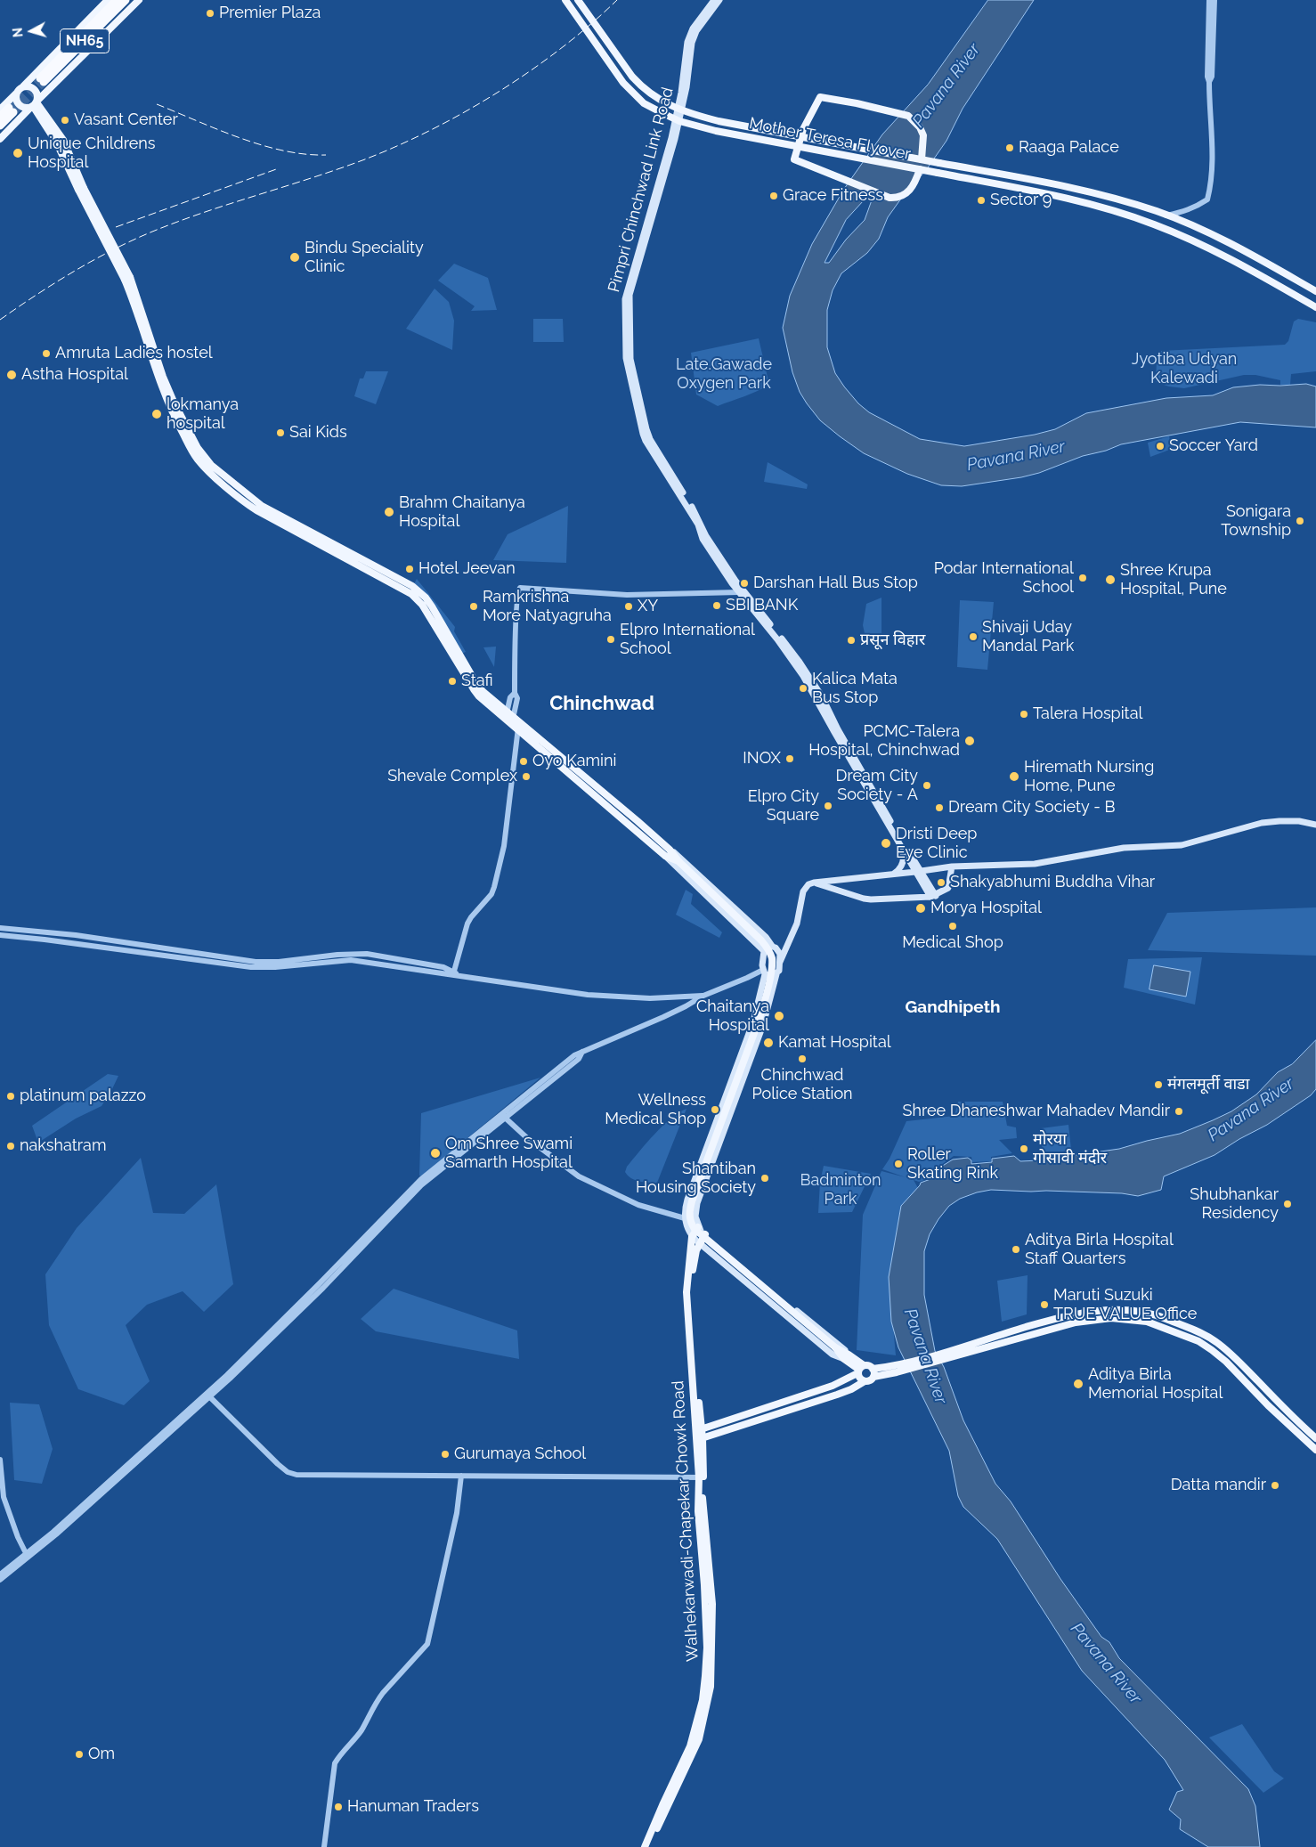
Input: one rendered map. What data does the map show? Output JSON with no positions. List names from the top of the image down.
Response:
{
  "streets": {
    "highway": ["NH65"],
    "main road": ["Mother Teresa Flyover", "Pimpri Chinchwad Link Road", "Walhekarwadi-Chapekar Chowk Road"]
  },
  "districts": ["Chinchwad", "Gandhipeth"],
  "water": ["Pavana River"],
  "parks": ["Jyotiba Udyan Kalewadi", "Late.Gawade Oxygen Park", "Badminton Park"],
  "places": [
    "Premier Plaza",
    "Vasant Center",
    "Raaga Palace",
    "Unique Childrens Hospital",
    "Grace Fitness",
    "Sector 9",
    "Bindu Speciality Clinic",
    "Amruta Ladies hostel",
    "Astha Hospital",
    "lokmanya hospital",
    "Sai Kids",
    "Soccer Yard",
    "Brahm Chaitanya Hospital",
    "Sonigara Township",
    "Hotel Jeevan",
    "Podar International School",
    "Shree Krupa Hospital, Pune",
    "Darshan Hall Bus Stop",
    "SBI BANK",
    "Ramkrishna More Natyagruha",
    "XY",
    "Shivaji Uday Mandal Park",
    "Elpro International School",
    "प्रसून विहार",
    "Stafi",
    "Kalica Mata Bus Stop",
    "Talera Hospital",
    "PCMC-Talera Hospital, Chinchwad",
    "INOX",
    "Oyo Kamini",
    "Shevale Complex",
    "Hiremath Nursing Home, Pune",
    "Dream City Society - A",
    "Elpro City Square",
    "Dream City Society - B",
    "Dristi Deep Eye Clinic",
    "Shakyabhumi Buddha Vihar",
    "Morya Hospital",
    "Medical Shop",
    "Chaitanya Hospital",
    "Kamat Hospital",
    "Chinchwad Police Station",
    "मंगलमूर्ती वाडा",
    "platinum palazzo",
    "Wellness Medical Shop",
    "Shree Dhaneshwar Mahadev Mandir",
    "nakshatram",
    "मोरया गोसावी मंदीर",
    "Om Shree Swami Samarth Hospital",
    "Roller Skating Rink",
    "Shantiban Housing Society",
    "Shubhankar Residency",
    "Aditya Birla Hospital Staff Quarters",
    "Maruti Suzuki TRUE VALUE Office",
    "Aditya Birla Memorial Hospital",
    "Gurumaya School",
    "Datta mandir",
    "Om",
    "Hanuman Traders"
  ],
  "north": "left"
}
